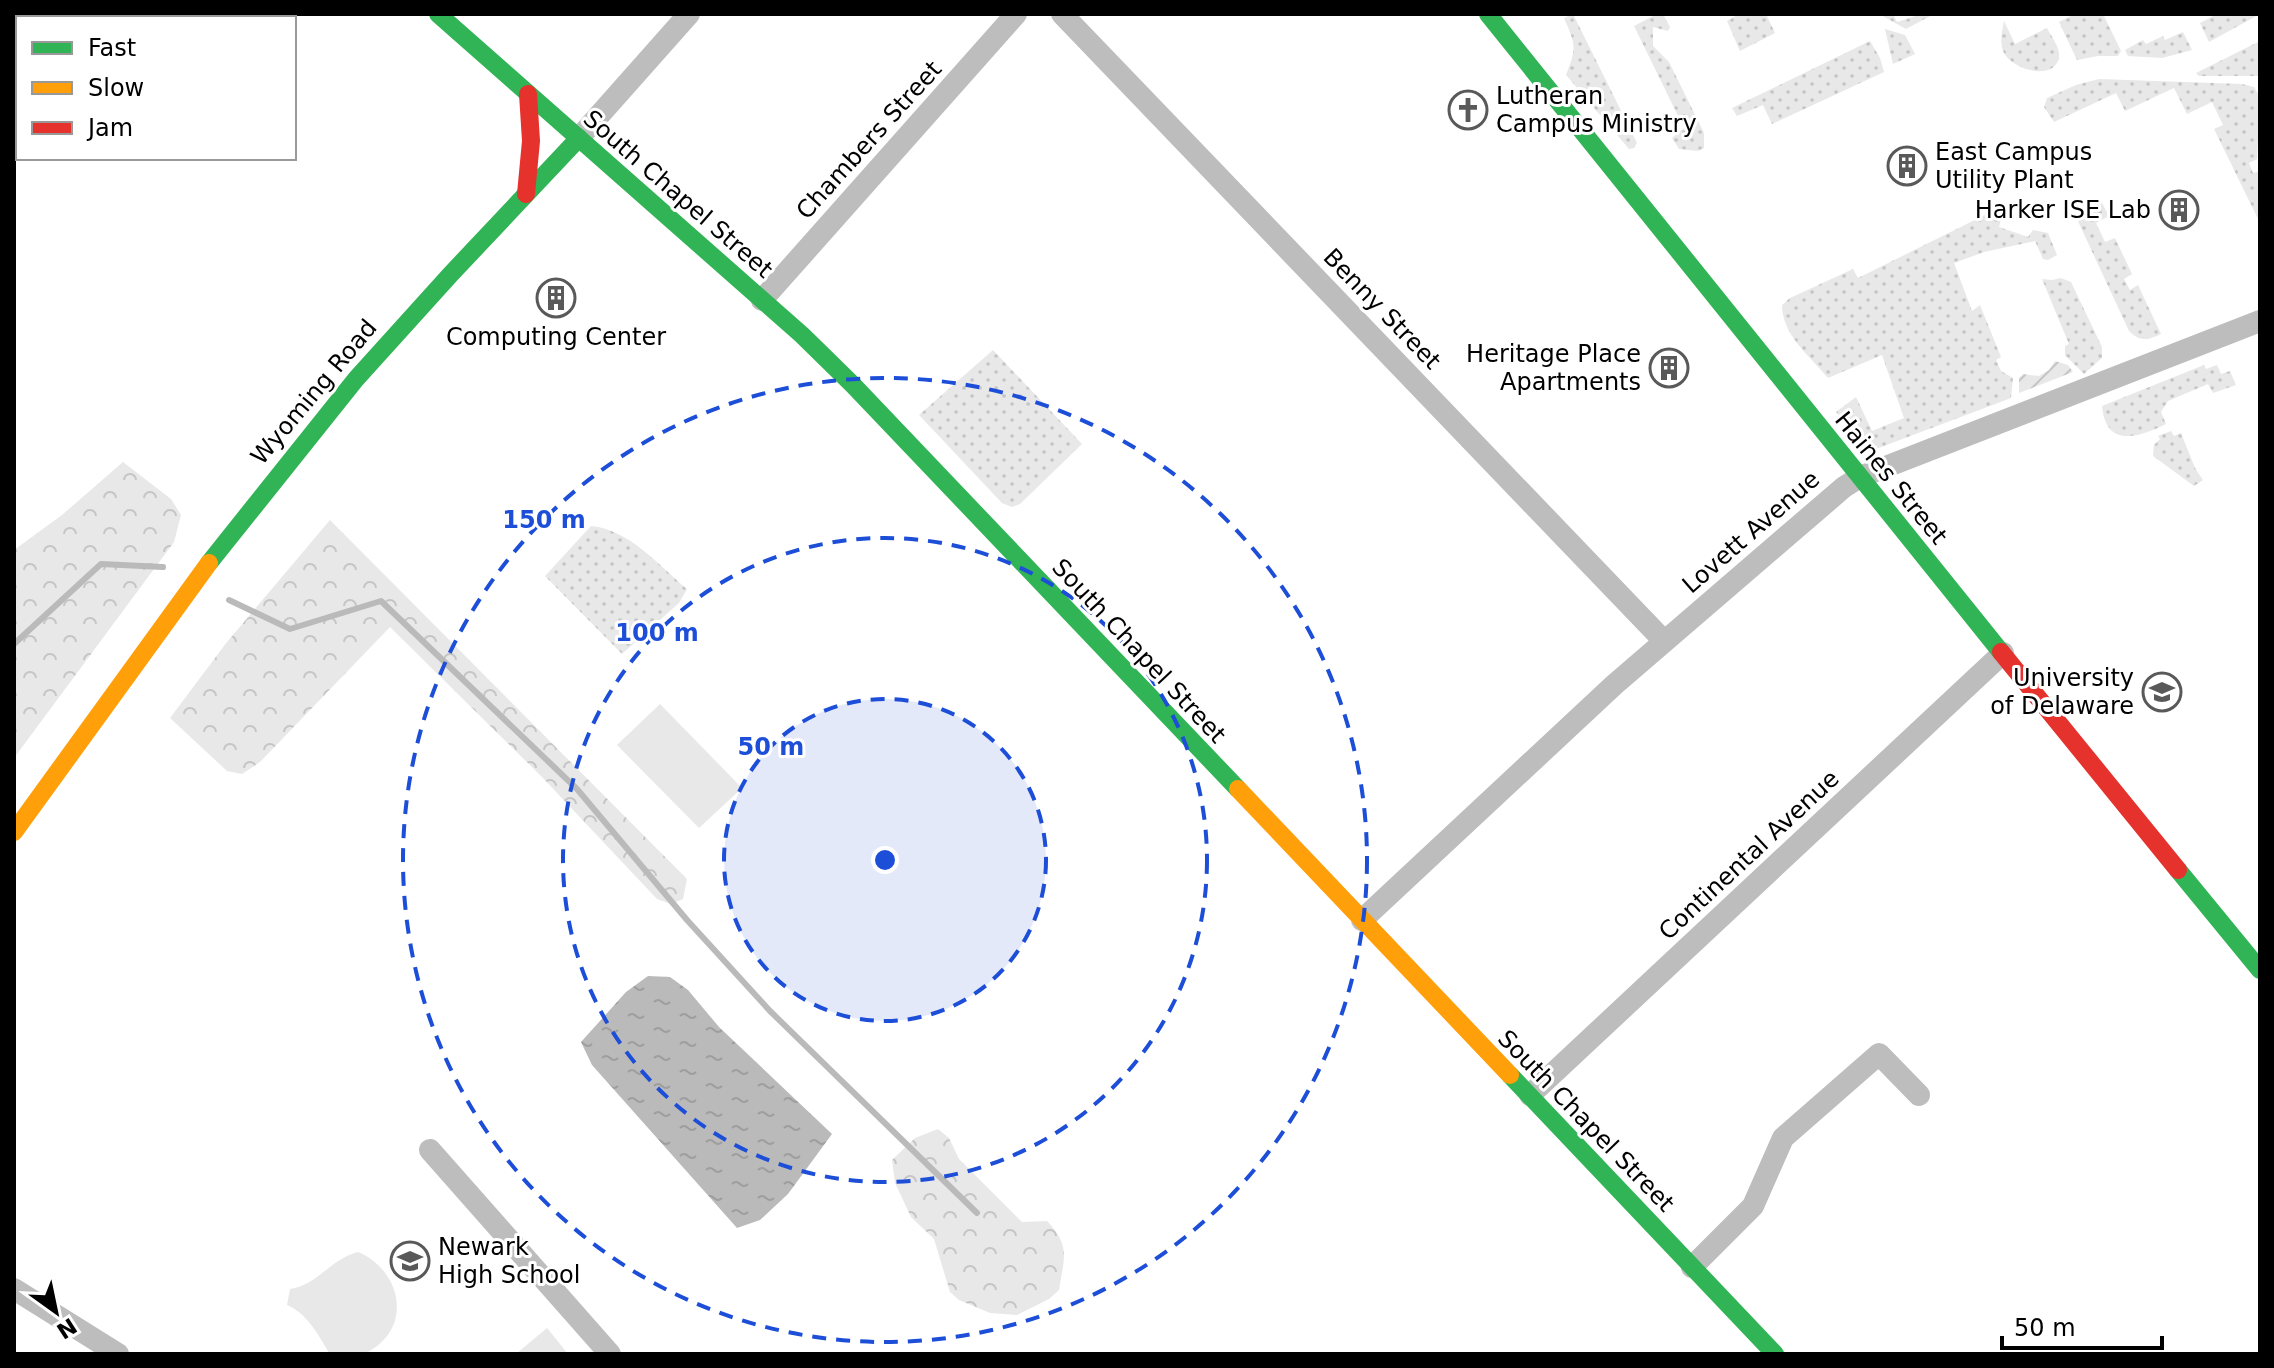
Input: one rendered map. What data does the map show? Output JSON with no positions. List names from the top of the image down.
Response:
{
  "streets": {
    "street": [
      "Chambers Street",
      "South Chapel Street",
      "Benny Street",
      "Wyoming Road",
      "Haines Street",
      "Lovett Avenue",
      "Continental Avenue"
    ]
  },
  "crossings": [
    ["Chambers Street", "South Chapel Street"],
    ["South Chapel Street", "Wyoming Road"],
    ["South Chapel Street", "Lovett Avenue"],
    ["South Chapel Street", "Continental Avenue"],
    ["Benny Street", "Lovett Avenue"],
    ["Haines Street", "Lovett Avenue"],
    ["Haines Street", "Continental Avenue"]
  ],
  "places": {
    "church": ["Lutheran Campus Ministry"],
    "building": [
      "East Campus Utility Plant",
      "Harker ISE Lab",
      "Computing Center",
      "Heritage Place Apartments"
    ],
    "school or university": ["University of Delaware", "Newark High School"]
  },
  "legend": ["Fast", "Slow", "Jam"],
  "scale_bar": "50 m",
  "north": "bottom right",
  "rings": ["150 m", "100 m", "50 m"]
}
